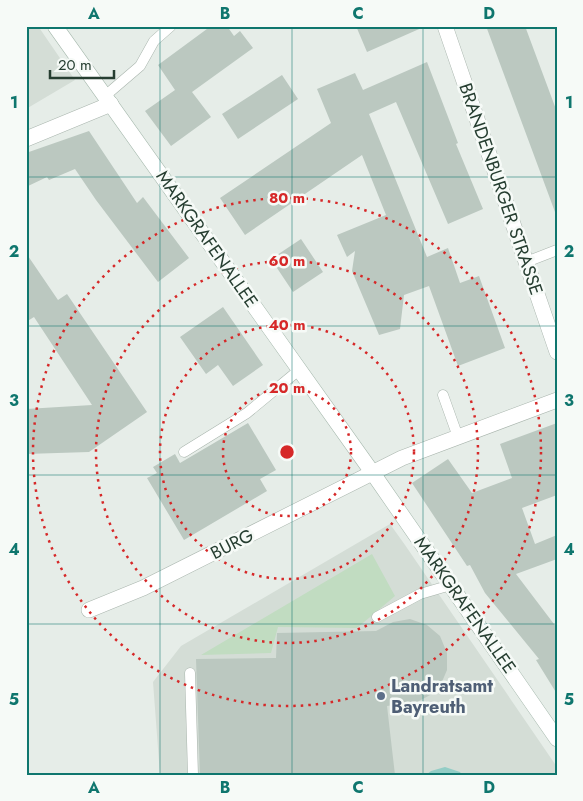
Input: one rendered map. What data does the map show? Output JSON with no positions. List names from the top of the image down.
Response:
{
  "streets": {
    "street": ["BRANDENBURGER STRASSE", "MARKGRAFENALLEE", "BURG"]
  },
  "crossings": [
    ["MARKGRAFENALLEE", "BURG"]
  ],
  "places": ["Landratsamt Bayreuth"],
  "scale_bar": "20 m",
  "grid": {
    "columns": [
      "A",
      "B",
      "C",
      "D"
    ],
    "rows": [
      "1",
      "2",
      "3",
      "4",
      "5"
    ]
  },
  "rings": [
    "80 m",
    "60 m",
    "40 m",
    "20 m"
  ]
}
